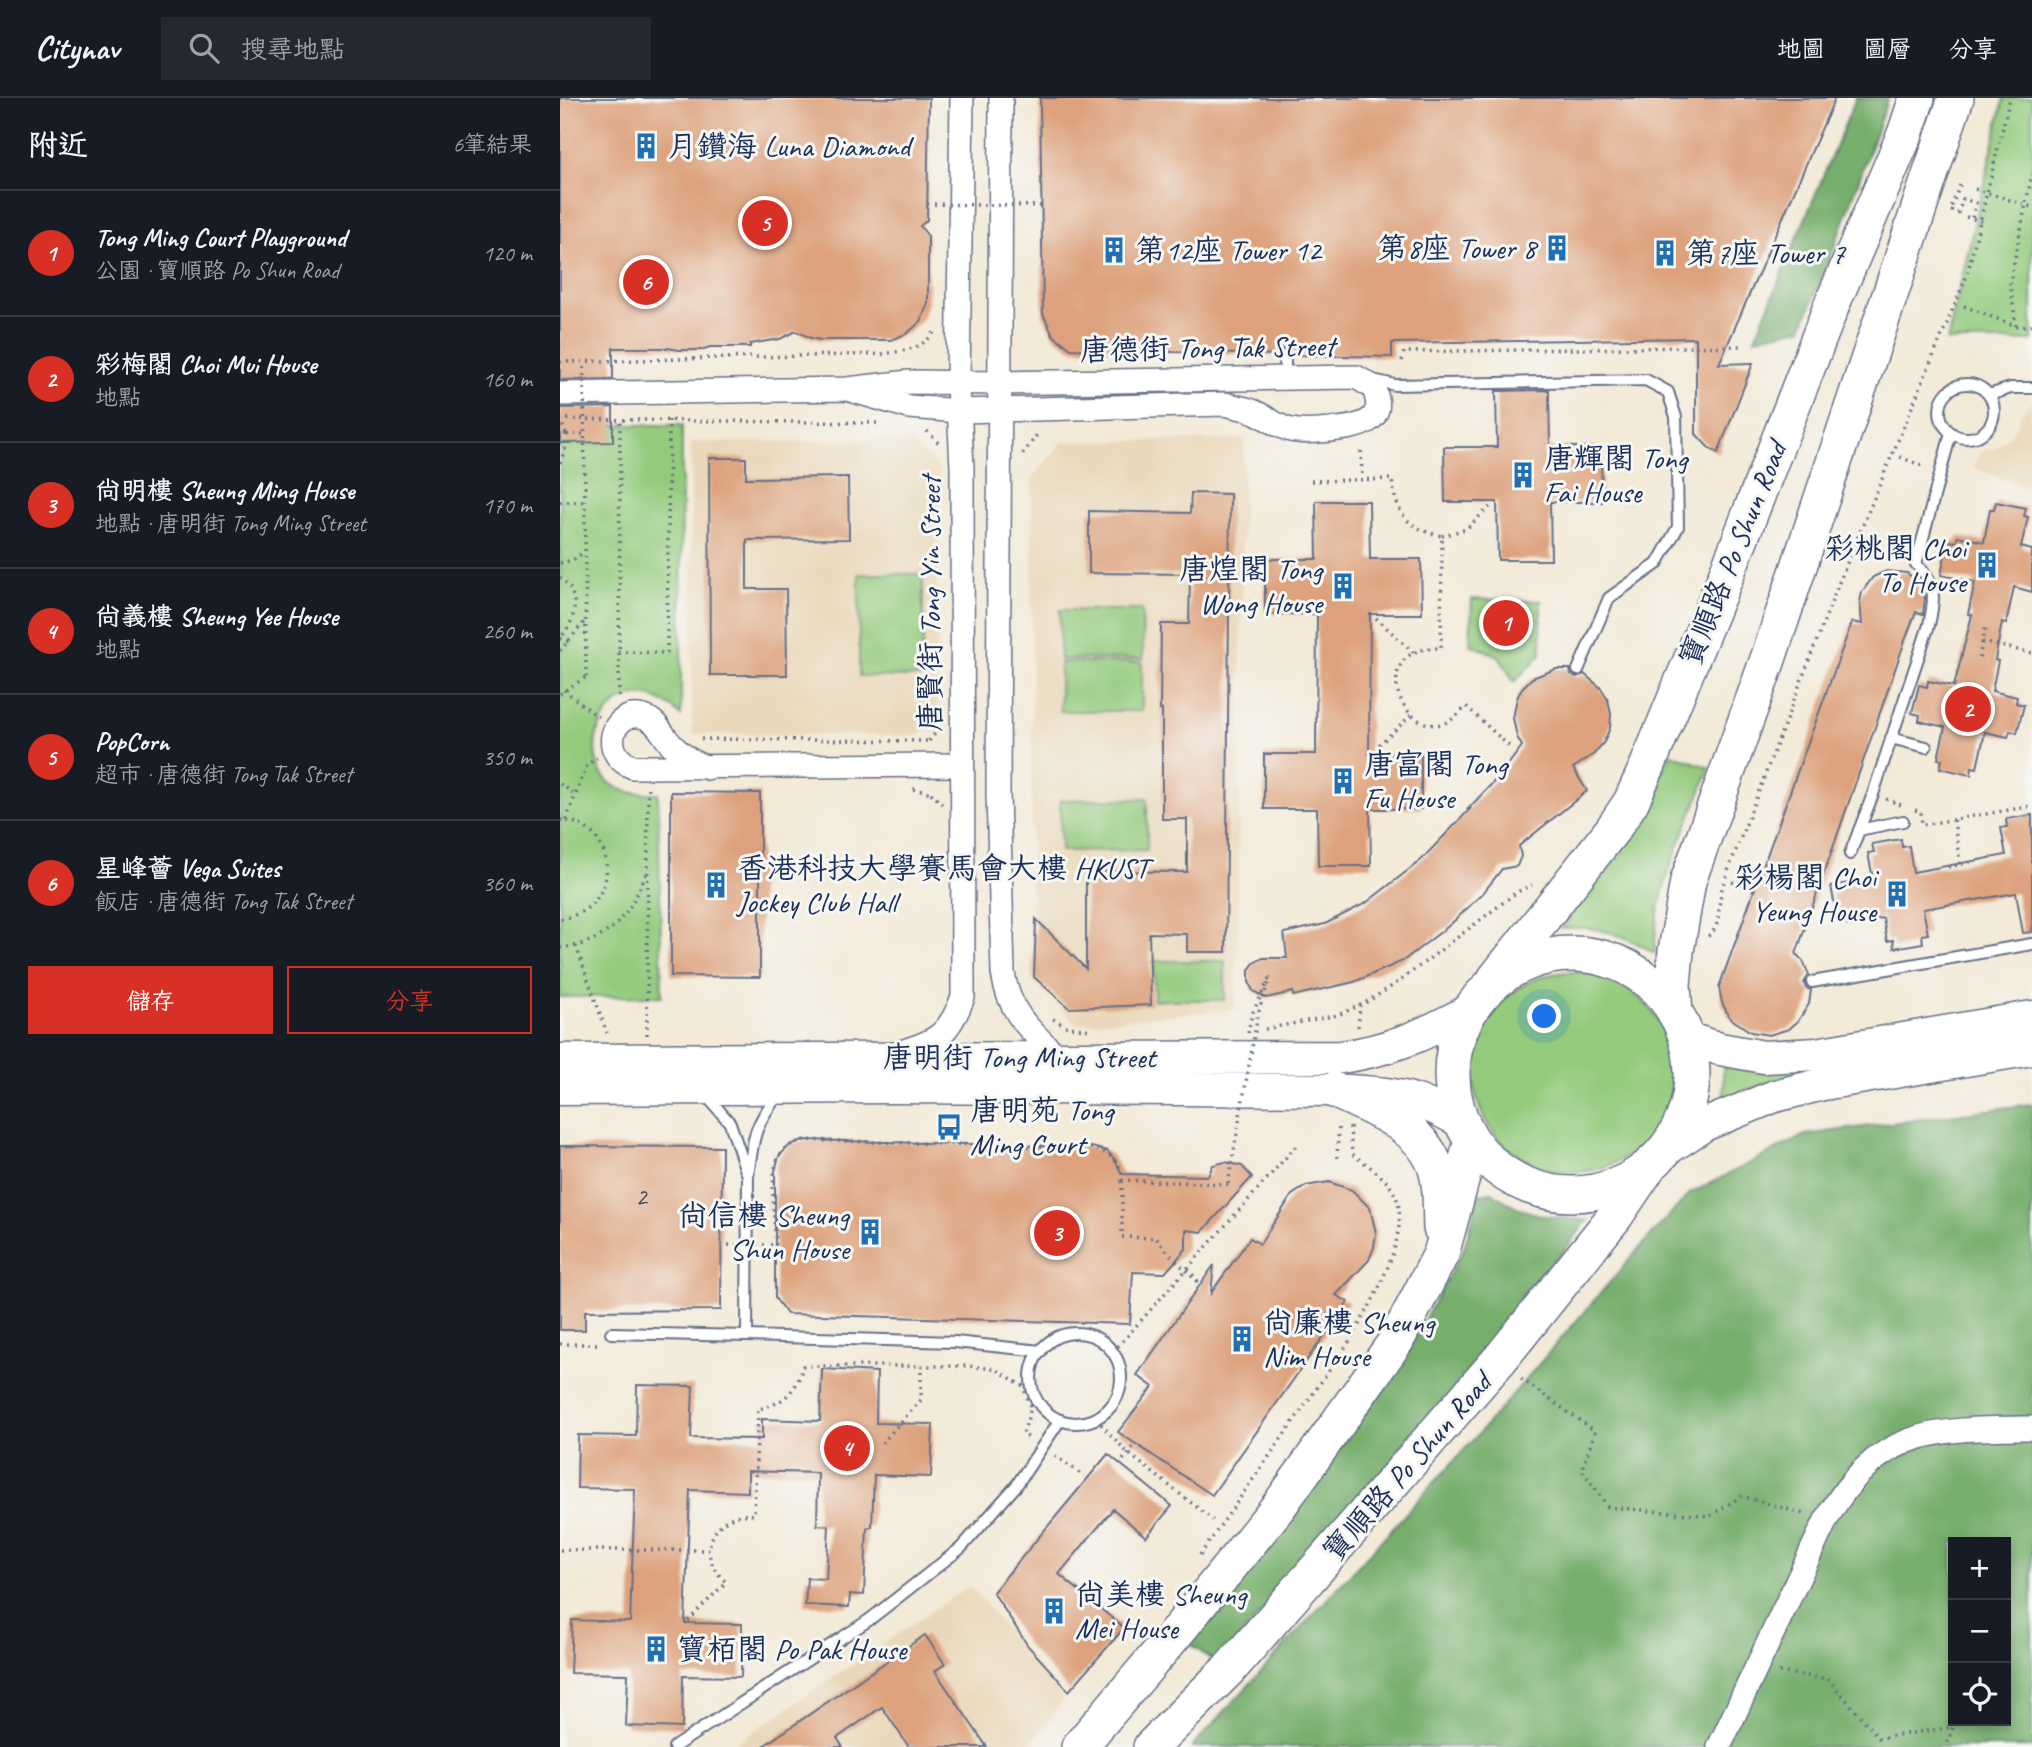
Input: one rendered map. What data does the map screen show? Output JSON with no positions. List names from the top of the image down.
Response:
{
  "streets": {
    "main road": ["寶順路 Po Shun Road", "唐明街 Tong Ming Street"],
    "street": ["唐德街 Tong Tak Street", "唐賢街 Tong Yin Street"]
  },
  "crossings": [
    ["唐德街 Tong Tak Street", "唐賢街 Tong Yin Street"],
    ["寶順路 Po Shun Road", "唐明街 Tong Ming Street"],
    ["唐賢街 Tong Yin Street", "唐明街 Tong Ming Street"]
  ],
  "places": {
    "building": [
      "月鑽海 Luna Diamond",
      "第8座 Tower 8",
      "第12座 Tower 12",
      "第7座 Tower 7",
      "唐輝閣 Tong Fai House",
      "彩桃閣 Choi To House",
      "唐煌閣 Tong Wong House",
      "唐富閣 Tong Fu House",
      "香港科技大學賽馬會大樓 HKUST Jockey Club Hall",
      "彩楊閣 Choi Yeung House",
      "尚信樓 Sheung Shun House",
      "尚廉樓 Sheung Nim House",
      "尚美樓 Sheung Mei House",
      "寶栢閣 Po Pak House"
    ],
    "bus stop": ["唐明苑 Tong Ming Court"]
  },
  "house_numbers": ["2"],
  "page": {
    "header": "Citynav",
    "search": "搜尋地點",
    "nav": ["地圖", "圖層", "分享"],
    "heading": ["附近", "6筆結果"],
    "list": [
      {
        "mark": "1",
        "name": "Tong Ming Court Playground",
        "note": "公園 · 寶順路 Po Shun Road",
        "value": "120 m"
      },
      {
        "mark": "2",
        "name": "彩梅閣 Choi Mui House",
        "note": "地點",
        "value": "160 m"
      },
      {
        "mark": "3",
        "name": "尚明樓 Sheung Ming House",
        "note": "地點 · 唐明街 Tong Ming Street",
        "value": "170 m"
      },
      {
        "mark": "4",
        "name": "尚義樓 Sheung Yee House",
        "note": "地點",
        "value": "260 m"
      },
      {
        "mark": "5",
        "name": "PopCorn",
        "note": "超市 · 唐德街 Tong Tak Street",
        "value": "350 m"
      },
      {
        "mark": "6",
        "name": "星峰薈 Vega Suites",
        "note": "飯店 · 唐德街 Tong Tak Street",
        "value": "360 m"
      }
    ],
    "pins": [
      "5",
      "6",
      "1",
      "2",
      "3",
      "4"
    ],
    "buttons": ["儲存", "分享"],
    "map_buttons": ["+", "−"]
  }
}
